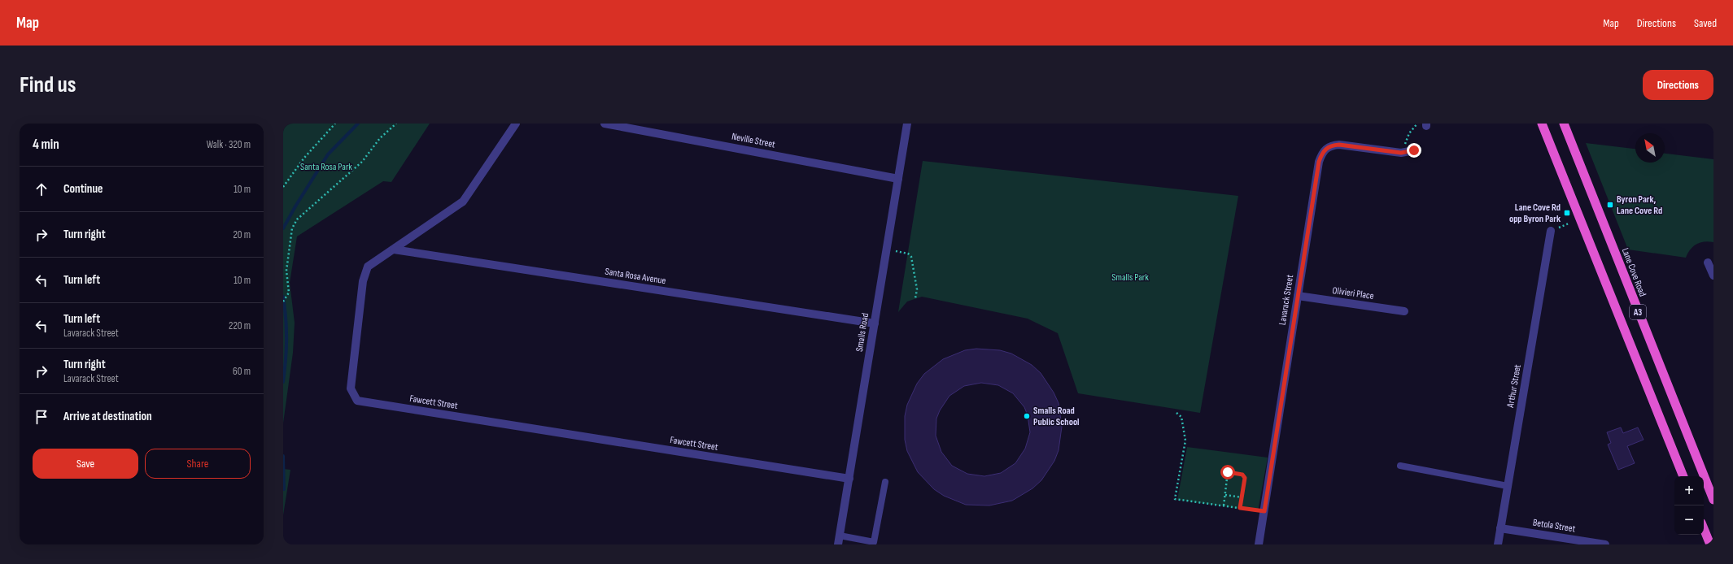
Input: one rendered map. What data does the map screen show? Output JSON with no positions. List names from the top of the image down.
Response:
{
  "streets": {
    "highway": ["Lane Cove Road", "A3"],
    "street": [
      "Neville Street",
      "Santa Rosa Avenue",
      "Olivieri Place",
      "Lavarack Street",
      "Smalls Road",
      "Arthur Street",
      "Fawcett Street",
      "Betola Street"
    ]
  },
  "crossings": [
    ["Neville Street", "Smalls Road"],
    ["Santa Rosa Avenue", "Smalls Road"],
    ["Santa Rosa Avenue", "Fawcett Street"],
    ["Olivieri Place", "Lavarack Street"],
    ["Smalls Road", "Fawcett Street"],
    ["Arthur Street", "Betola Street"]
  ],
  "parks": ["Santa Rosa Park", "Smalls Park"],
  "places": {
    "transit": ["Byron Park, Lane Cove Rd", "Lane Cove Rd opp Byron Park"],
    "other": ["Smalls Road Public School"]
  },
  "north": "top left",
  "page": {
    "header": "Map",
    "nav": ["Map", "Directions", "Saved"],
    "buttons": [
      "Directions",
      ["Save", "Share"]
    ],
    "title": "Find us",
    "heading": ["4 min", "Walk · 320 m"],
    "list": [
      ["Continue", "10 m"],
      ["Turn right", "20 m"],
      ["Turn left", "10 m"],
      ["Turn left", "Lavarack Street", "220 m"],
      ["Turn right", "Lavarack Street", "60 m"],
      "Arrive at destination"
    ],
    "map_buttons": ["+", "−"]
  }
}
